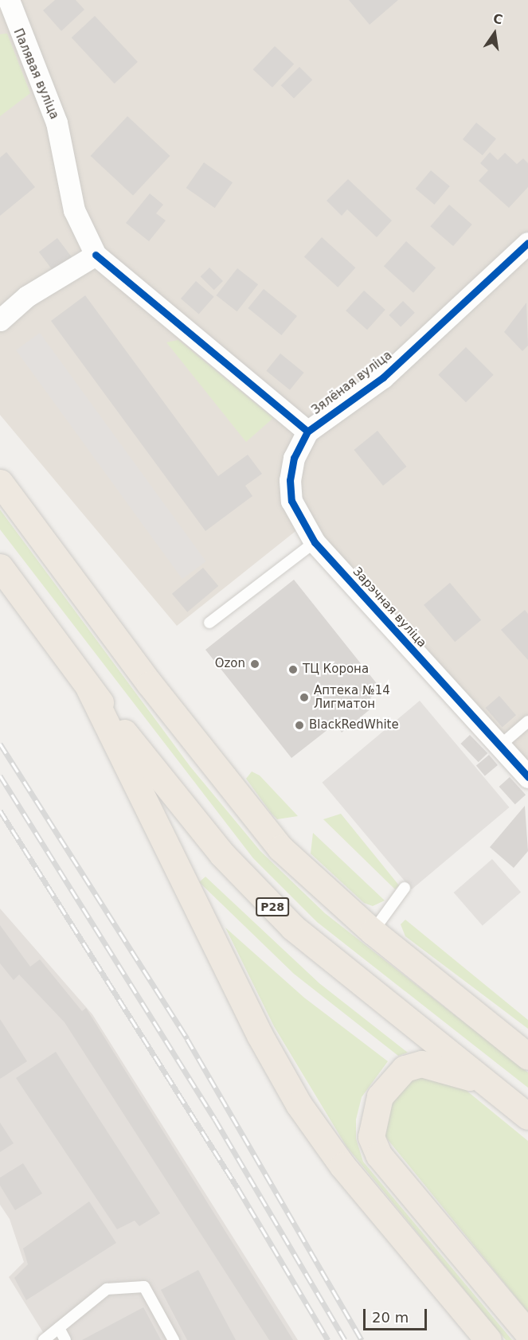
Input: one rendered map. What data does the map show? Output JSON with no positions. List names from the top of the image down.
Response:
{
  "streets": {
    "highway": ["Р28"],
    "street": ["Палявая вуліца", "Зялёная вуліца", "Зарэчная вуліца"]
  },
  "crossings": [
    ["Палявая вуліца", "Зялёная вуліца"],
    ["Зялёная вуліца", "Зарэчная вуліца"]
  ],
  "places": [
    "Ozon",
    "ТЦ Корона",
    "Аптека №14 Лигматон",
    "BlackRedWhite"
  ],
  "scale_bar": "20 m",
  "north": "top"
}
